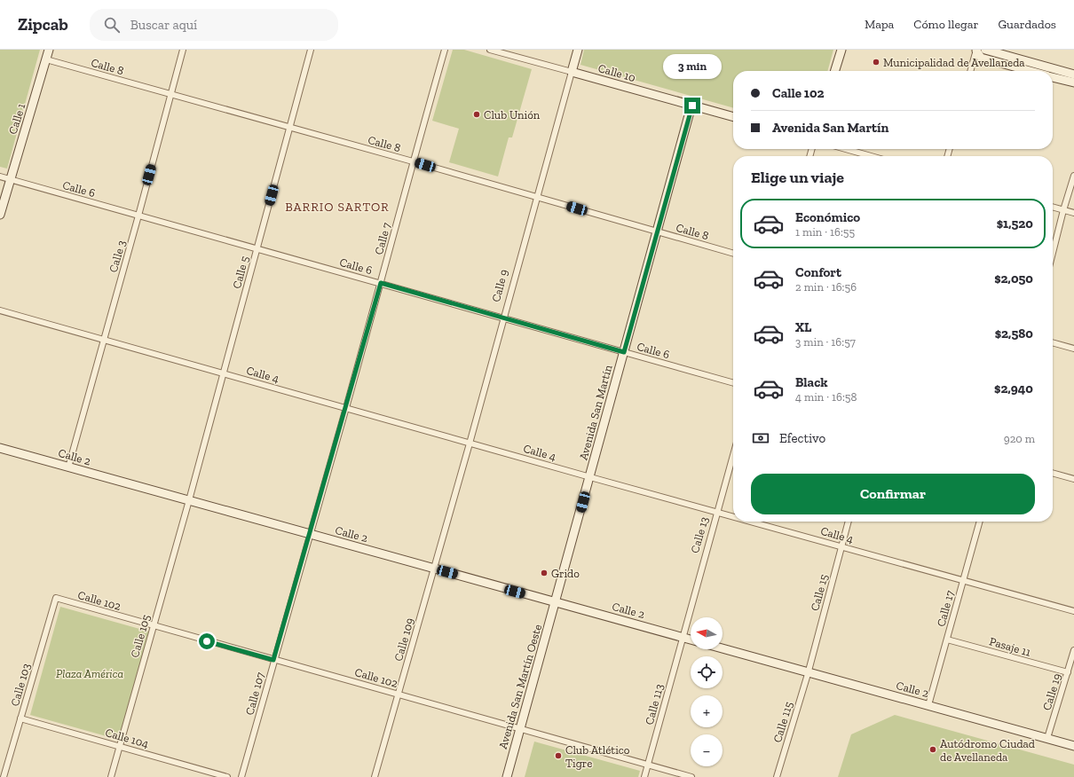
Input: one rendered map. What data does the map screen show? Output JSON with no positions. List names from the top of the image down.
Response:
{
  "streets": {
    "street": [
      "Calle 8",
      "Calle 10",
      "Calle 1",
      "Calle 6",
      "Calle 7",
      "Calle 3",
      "Calle 5",
      "Calle 9",
      "Calle 4",
      "Avenida San Martín",
      "Calle 2",
      "Calle 13",
      "Calle 15",
      "Calle 102",
      "Calle 17",
      "Calle 105",
      "Calle 109",
      "Pasaje 11",
      "Calle 103",
      "Avenida San Martín Oeste",
      "Calle 19",
      "Calle 107",
      "Calle 113",
      "Calle 115",
      "Calle 104"
    ]
  },
  "crossings": [
    ["Calle 8", "Calle 1"],
    ["Calle 8", "Calle 7"],
    ["Calle 8", "Calle 3"],
    ["Calle 8", "Calle 5"],
    ["Calle 8", "Calle 9"],
    ["Calle 8", "Avenida San Martín"],
    ["Calle 10", "Calle 9"],
    ["Calle 10", "Avenida San Martín"],
    ["Calle 1", "Calle 6"],
    ["Calle 6", "Calle 7"],
    ["Calle 6", "Calle 3"],
    ["Calle 6", "Calle 5"],
    ["Calle 6", "Calle 9"],
    ["Calle 6", "Avenida San Martín"],
    ["Calle 7", "Calle 4"],
    ["Calle 7", "Calle 2"],
    ["Calle 7", "Calle 107"],
    ["Calle 3", "Calle 4"],
    ["Calle 3", "Calle 2"],
    ["Calle 5", "Calle 4"],
    ["Calle 5", "Calle 2"],
    ["Calle 5", "Calle 105"],
    ["Calle 9", "Calle 4"],
    ["Calle 9", "Calle 2"],
    ["Calle 9", "Calle 109"],
    ["Calle 4", "Avenida San Martín"],
    ["Calle 4", "Calle 13"],
    ["Calle 4", "Calle 15"],
    ["Calle 4", "Calle 17"],
    ["Avenida San Martín", "Calle 2"],
    ["Avenida San Martín", "Avenida San Martín Oeste"],
    ["Calle 2", "Calle 13"],
    ["Calle 2", "Calle 15"],
    ["Calle 2", "Calle 17"],
    ["Calle 2", "Calle 105"],
    ["Calle 2", "Calle 109"],
    ["Calle 2", "Avenida San Martín Oeste"],
    ["Calle 2", "Calle 19"],
    ["Calle 2", "Calle 107"],
    ["Calle 2", "Calle 113"],
    ["Calle 2", "Calle 115"],
    ["Calle 13", "Calle 113"],
    ["Calle 15", "Calle 115"],
    ["Calle 102", "Calle 105"],
    ["Calle 102", "Calle 109"],
    ["Calle 102", "Calle 103"],
    ["Calle 102", "Avenida San Martín Oeste"],
    ["Calle 102", "Calle 107"],
    ["Calle 102", "Calle 113"],
    ["Calle 17", "Pasaje 11"],
    ["Calle 105", "Calle 104"],
    ["Pasaje 11", "Calle 19"],
    ["Calle 103", "Calle 104"]
  ],
  "districts": ["BARRIO SARTOR"],
  "parks": ["Plaza América"],
  "places": [
    "Municipalidad de Avellaneda",
    "Club Unión",
    "Grido",
    "Autódromo Ciudad de Avellaneda",
    "Club Atlético Tigre"
  ],
  "north": "left",
  "page": {
    "header": "Zipcab",
    "search": "Buscar aquí",
    "nav": ["Mapa", "Cómo llegar", "Guardados"],
    "bubble": "3 min",
    "banner": ["Calle 102", "Avenida San Martín"],
    "heading": "Elige un viaje",
    "list": [
      {
        "name": "Económico",
        "note": "1 min · 16:55",
        "value": "$1,520"
      },
      {
        "name": "Confort",
        "note": "2 min · 16:56",
        "value": "$2,050"
      },
      {
        "name": "XL",
        "note": "3 min · 16:57",
        "value": "$2,580"
      },
      {
        "name": "Black",
        "note": "4 min · 16:58",
        "value": "$2,940"
      }
    ],
    "pay": ["Efectivo", "920 m"],
    "buttons": "Confirmar",
    "map_buttons": ["+", "−"]
  }
}
